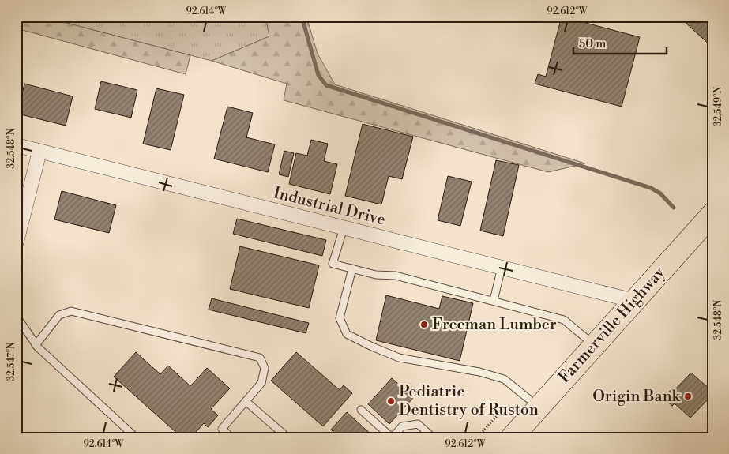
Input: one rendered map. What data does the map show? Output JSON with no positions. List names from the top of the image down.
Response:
{
  "streets": {
    "main road": ["Farmerville Highway"],
    "street": ["Industrial Drive"]
  },
  "crossings": [
    ["Industrial Drive", "Farmerville Highway"]
  ],
  "places": ["Freeman Lumber", "Origin Bank", "Pediatric Dentistry of Ruston"],
  "scale_bar": "50 m",
  "coordinates": [
    "92.614°W",
    "92.612°W",
    "32.549°N",
    "32.548°N",
    "32.547°N"
  ]
}
